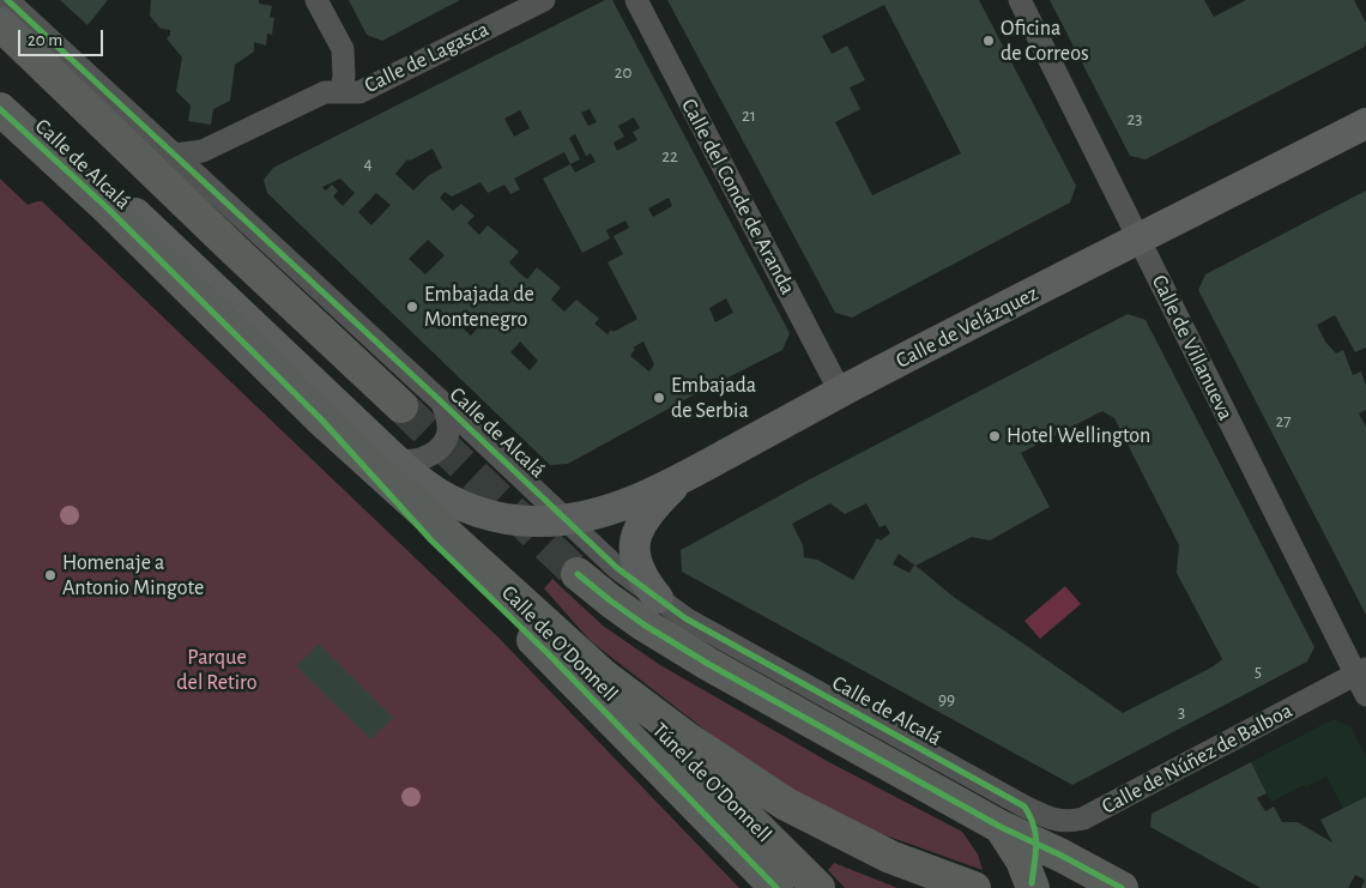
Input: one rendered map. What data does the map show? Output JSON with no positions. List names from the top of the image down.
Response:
{
  "streets": {
    "main road": [
      "Calle de Alcalá",
      "Calle de Velázquez",
      "Calle de O'Donnell",
      "Túnel de O'Donnell"
    ],
    "street": [
      "Calle de Lagasca",
      "Calle del Conde de Aranda",
      "Calle de Villanueva",
      "Calle de Núñez de Balboa"
    ]
  },
  "crossings": [
    ["Calle de Lagasca", "Calle de Alcalá"],
    ["Calle de Alcalá", "Calle de Velázquez"],
    ["Calle de Alcalá", "Calle de O'Donnell"],
    ["Calle de Alcalá", "Calle de Núñez de Balboa"],
    ["Calle de Alcalá", "Túnel de O'Donnell"],
    ["Calle del Conde de Aranda", "Calle de Velázquez"],
    ["Calle de Velázquez", "Calle de Villanueva"],
    ["Calle de Villanueva", "Calle de Núñez de Balboa"]
  ],
  "parks": ["Parque del Retiro"],
  "places": [
    "Oficina de Correos",
    "Embajada de Montenegro",
    "Embajada de Serbia",
    "Hotel Wellington",
    "Homenaje a Antonio Mingote"
  ],
  "house_numbers": [
    "20",
    "21",
    "23",
    "22",
    "4",
    "27",
    "5",
    "99",
    "3"
  ],
  "scale_bar": "20 m"
}
